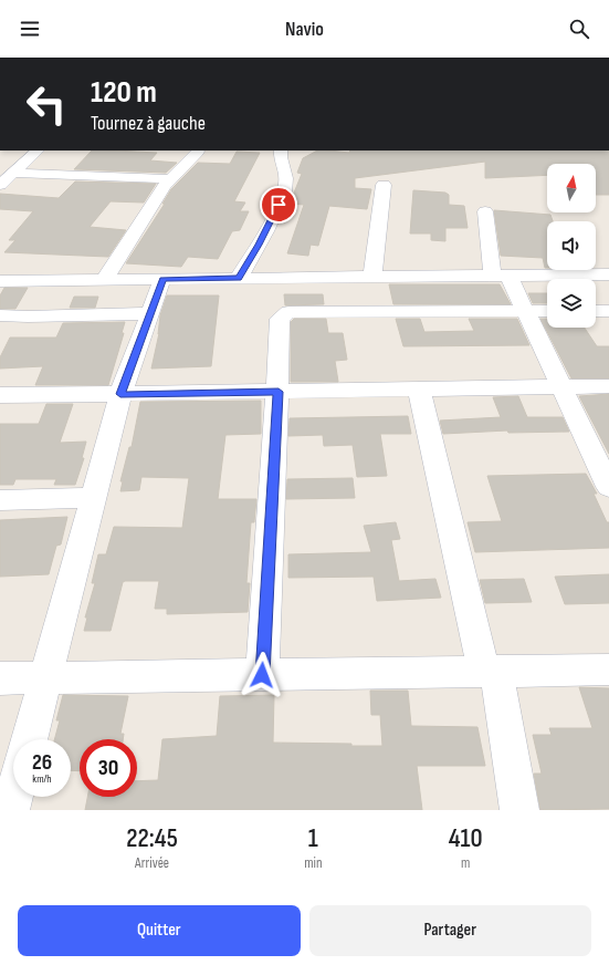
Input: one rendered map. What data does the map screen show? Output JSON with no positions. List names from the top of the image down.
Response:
{
  "north": "top",
  "page": {
    "header": "Navio",
    "turn": ["120 m", "Tournez à gauche"],
    "speed": "26 km/h",
    "limit": "30",
    "eta": [
      "22:45",
      "Arrivée",
      "1",
      "min",
      "410",
      "m"
    ],
    "buttons": ["Quitter", "Partager"]
  }
}
